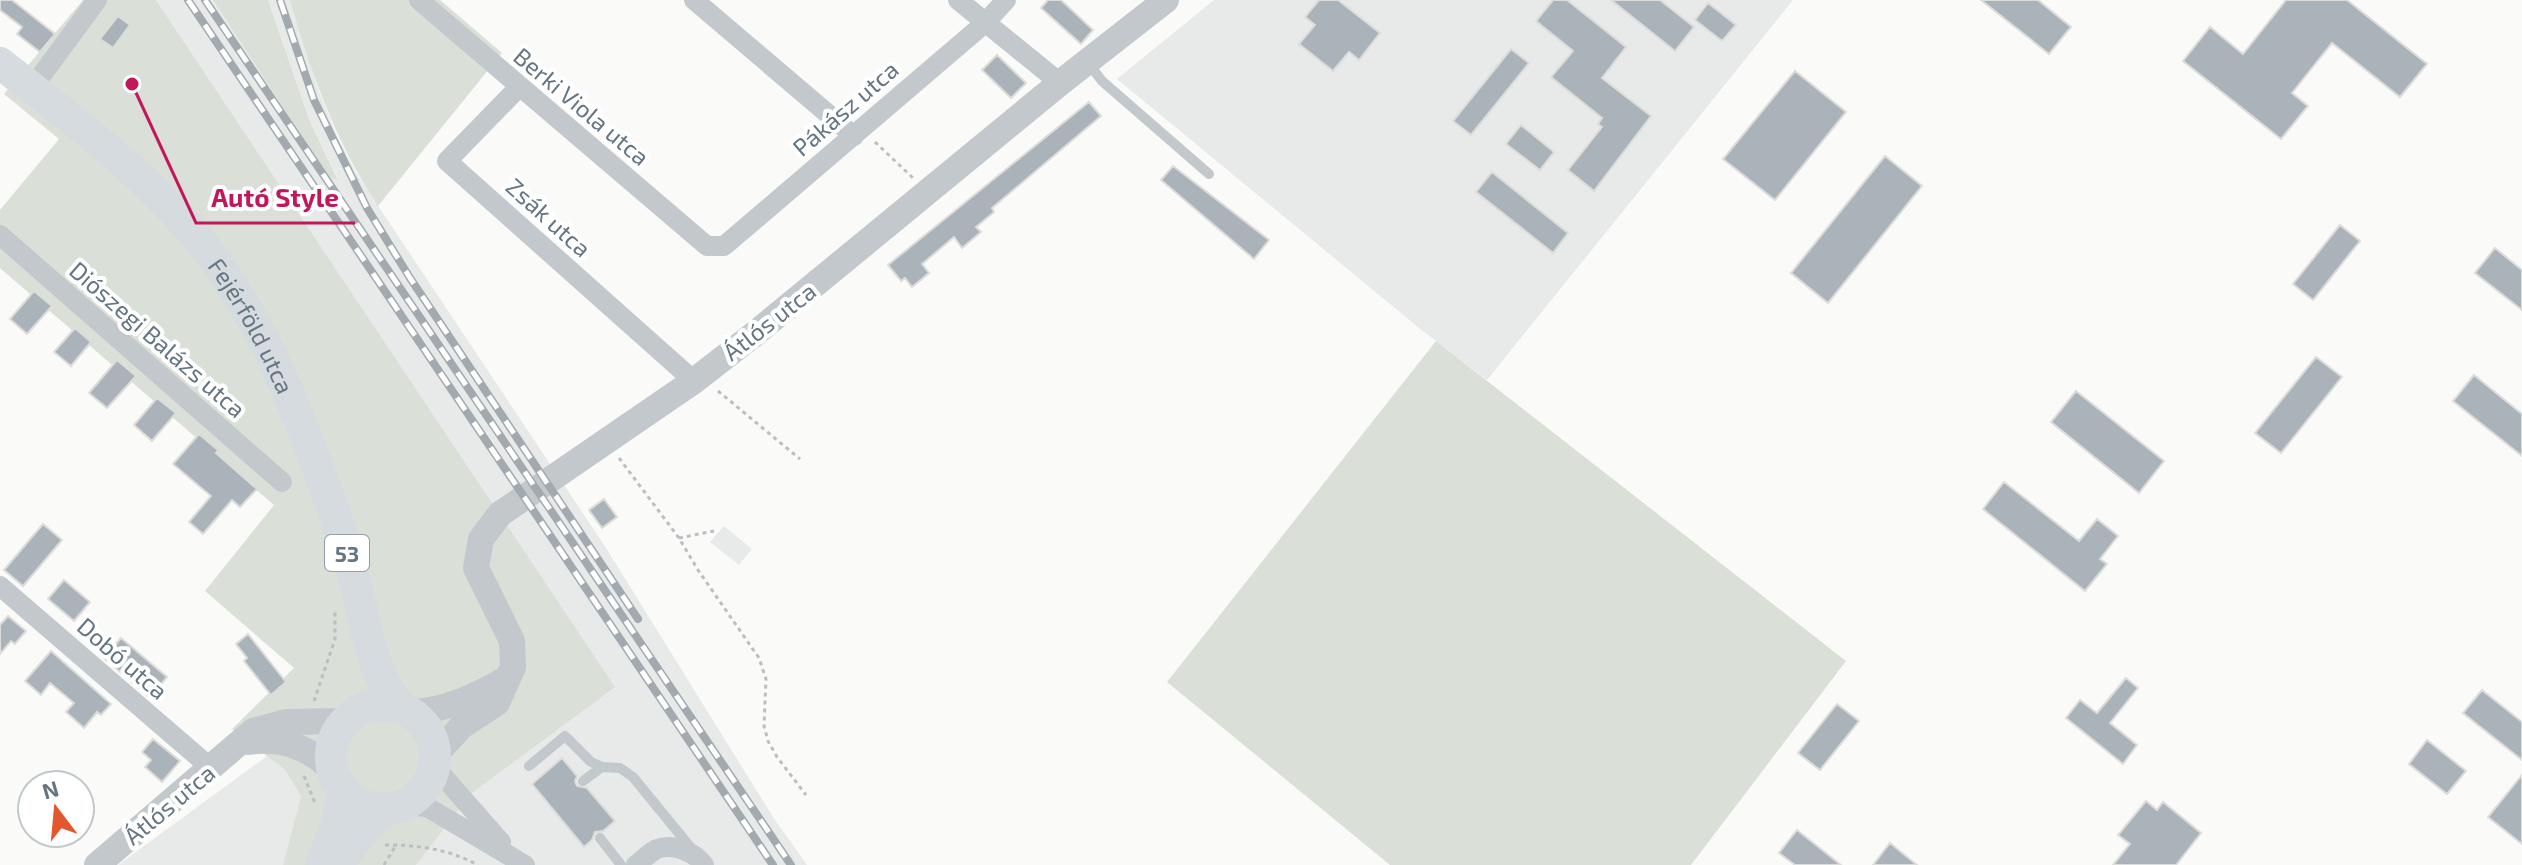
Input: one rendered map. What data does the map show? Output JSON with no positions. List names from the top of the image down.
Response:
{
  "streets": {
    "main road": ["Fejérföld utca", "53"],
    "street": [
      "Berki Viola utca",
      "Pákász utca",
      "Zsák utca",
      "Átlós utca",
      "Diószegi Balázs utca",
      "Dobó utca"
    ]
  },
  "crossings": [
    ["Berki Viola utca", "Pákász utca"],
    ["Berki Viola utca", "Zsák utca"],
    ["Zsák utca", "Átlós utca"],
    ["Átlós utca", "53"],
    ["Átlós utca", "Dobó utca"],
    ["Fejérföld utca", "53"]
  ],
  "places": ["Autó Style"],
  "north": "top"
}
